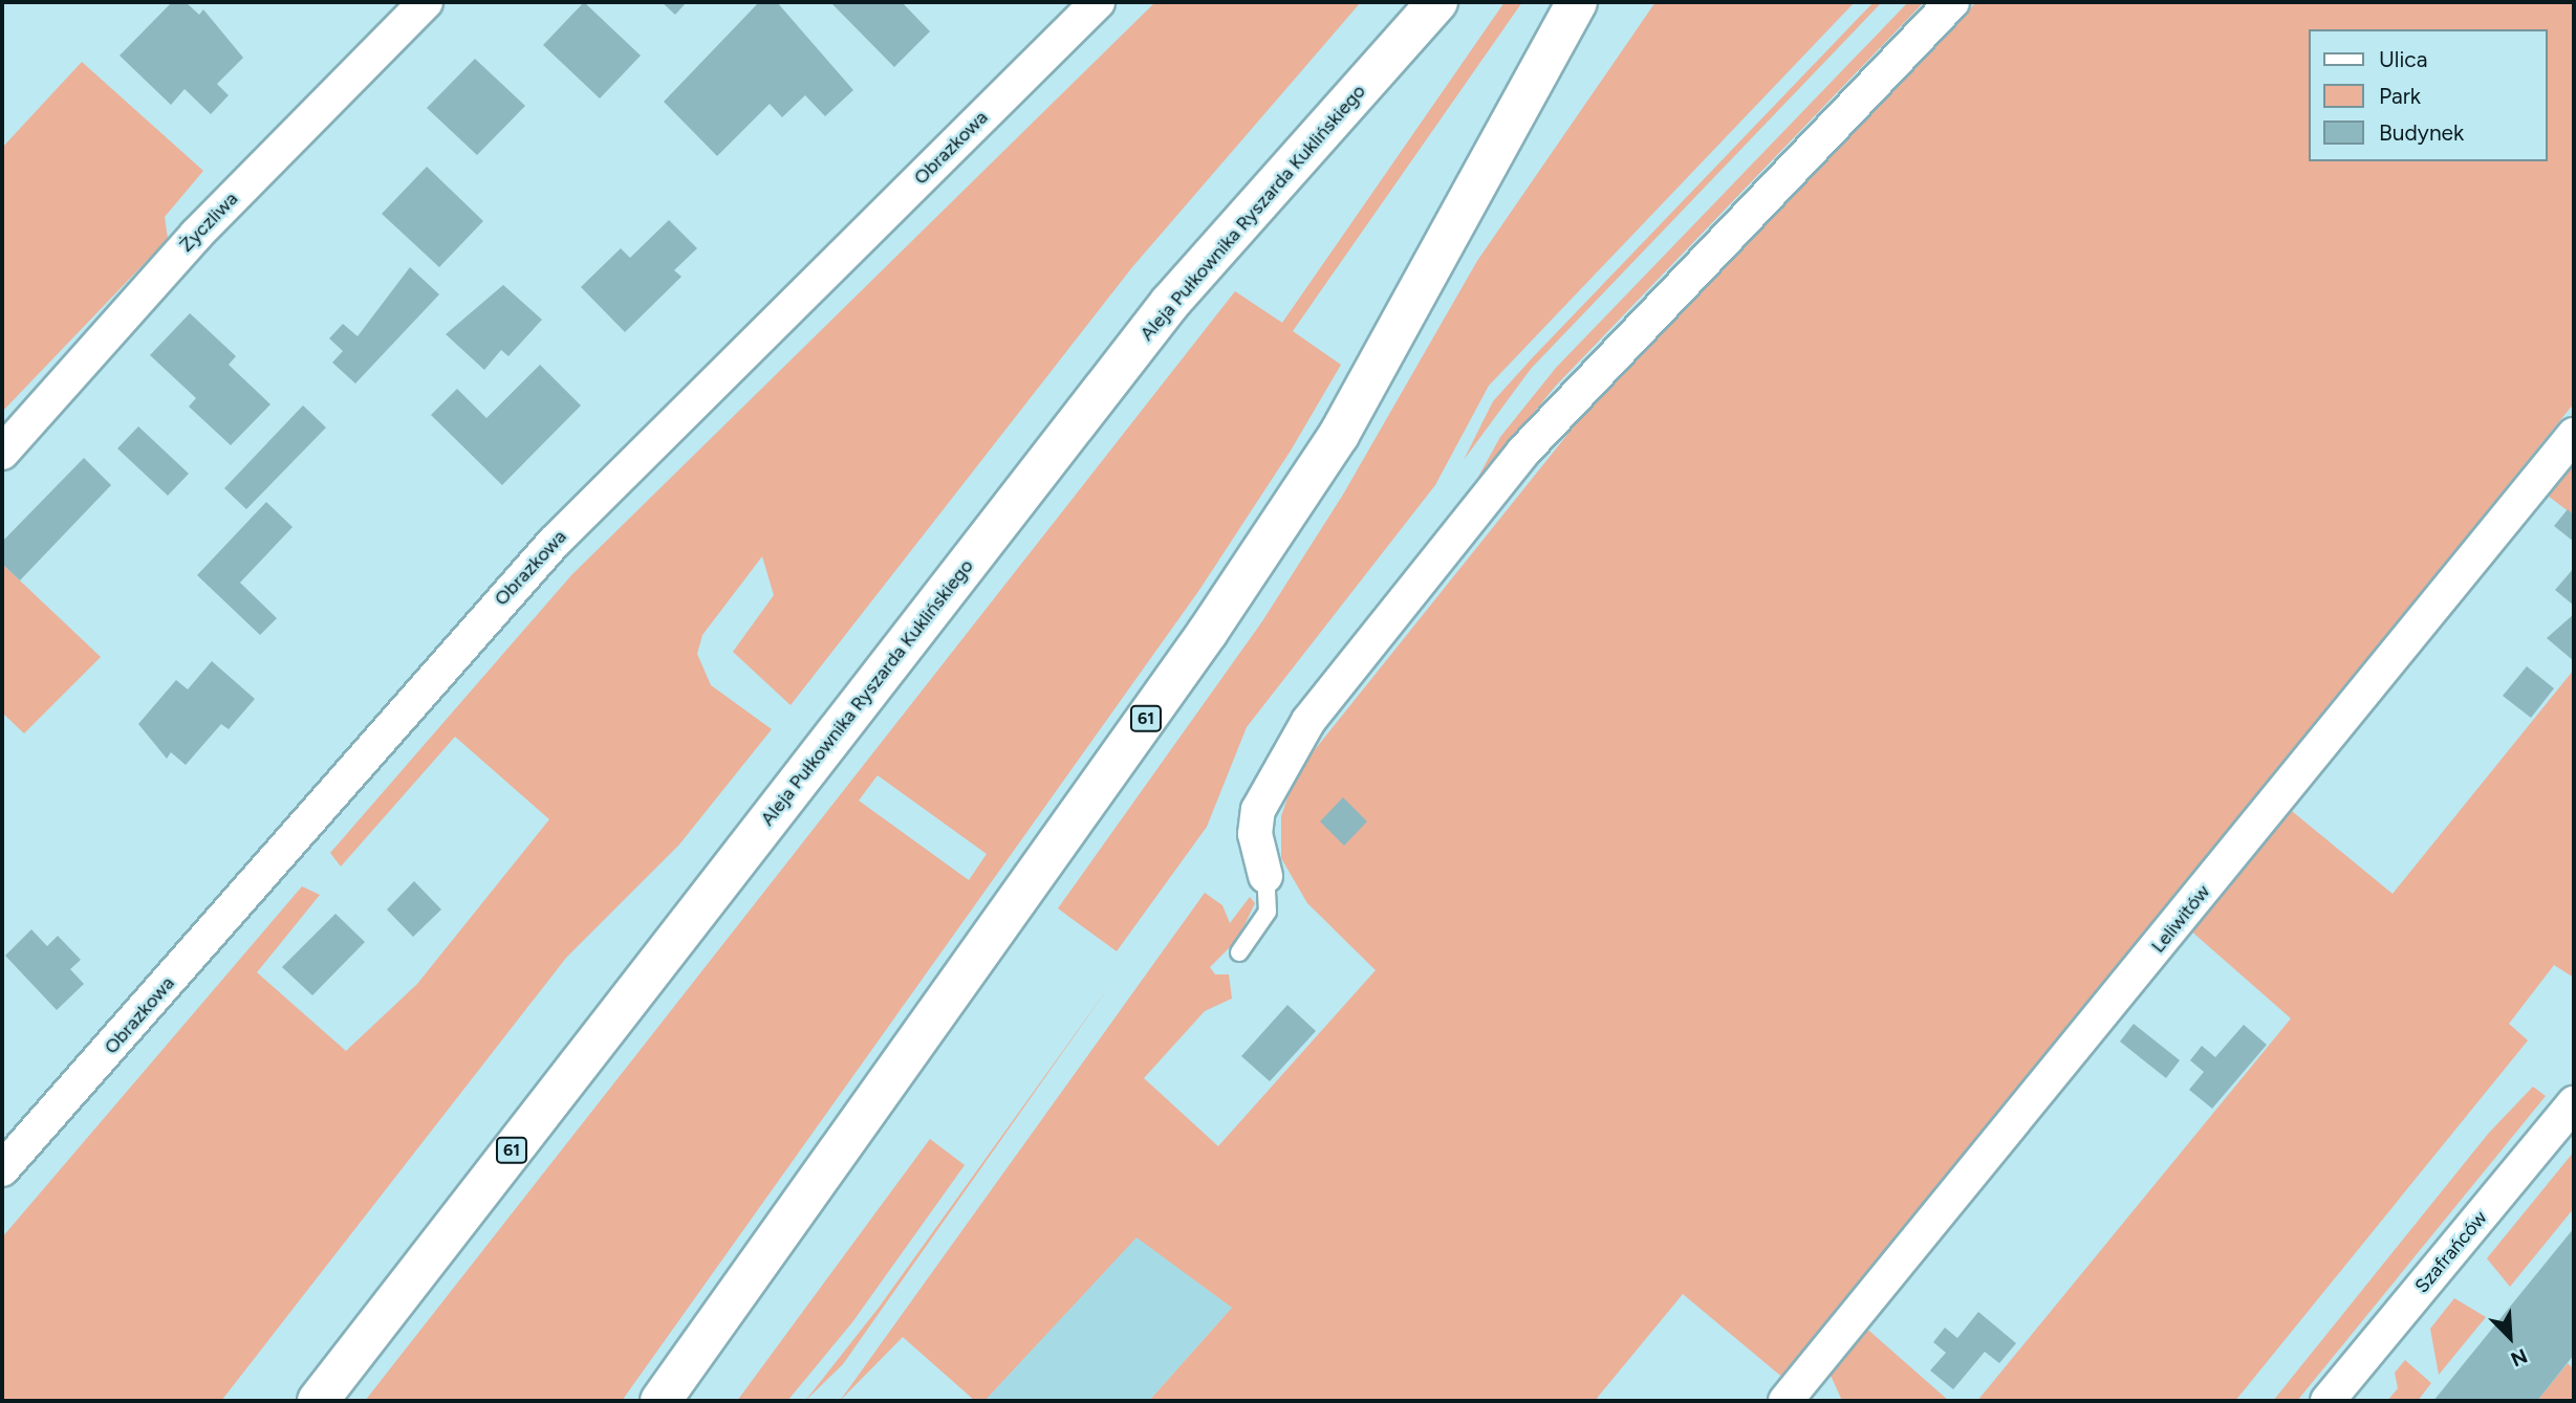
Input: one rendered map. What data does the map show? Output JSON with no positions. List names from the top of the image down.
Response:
{
  "streets": {
    "main road": ["Aleja Pułkownika Ryszarda Kuklińskiego", "61"],
    "street": [
      "Obrazkowa",
      "Życzliwa",
      "Leliwitów",
      "Szafrańców"
    ]
  },
  "legend": ["Ulica", "Park", "Budynek"],
  "north": "bottom right"
}
